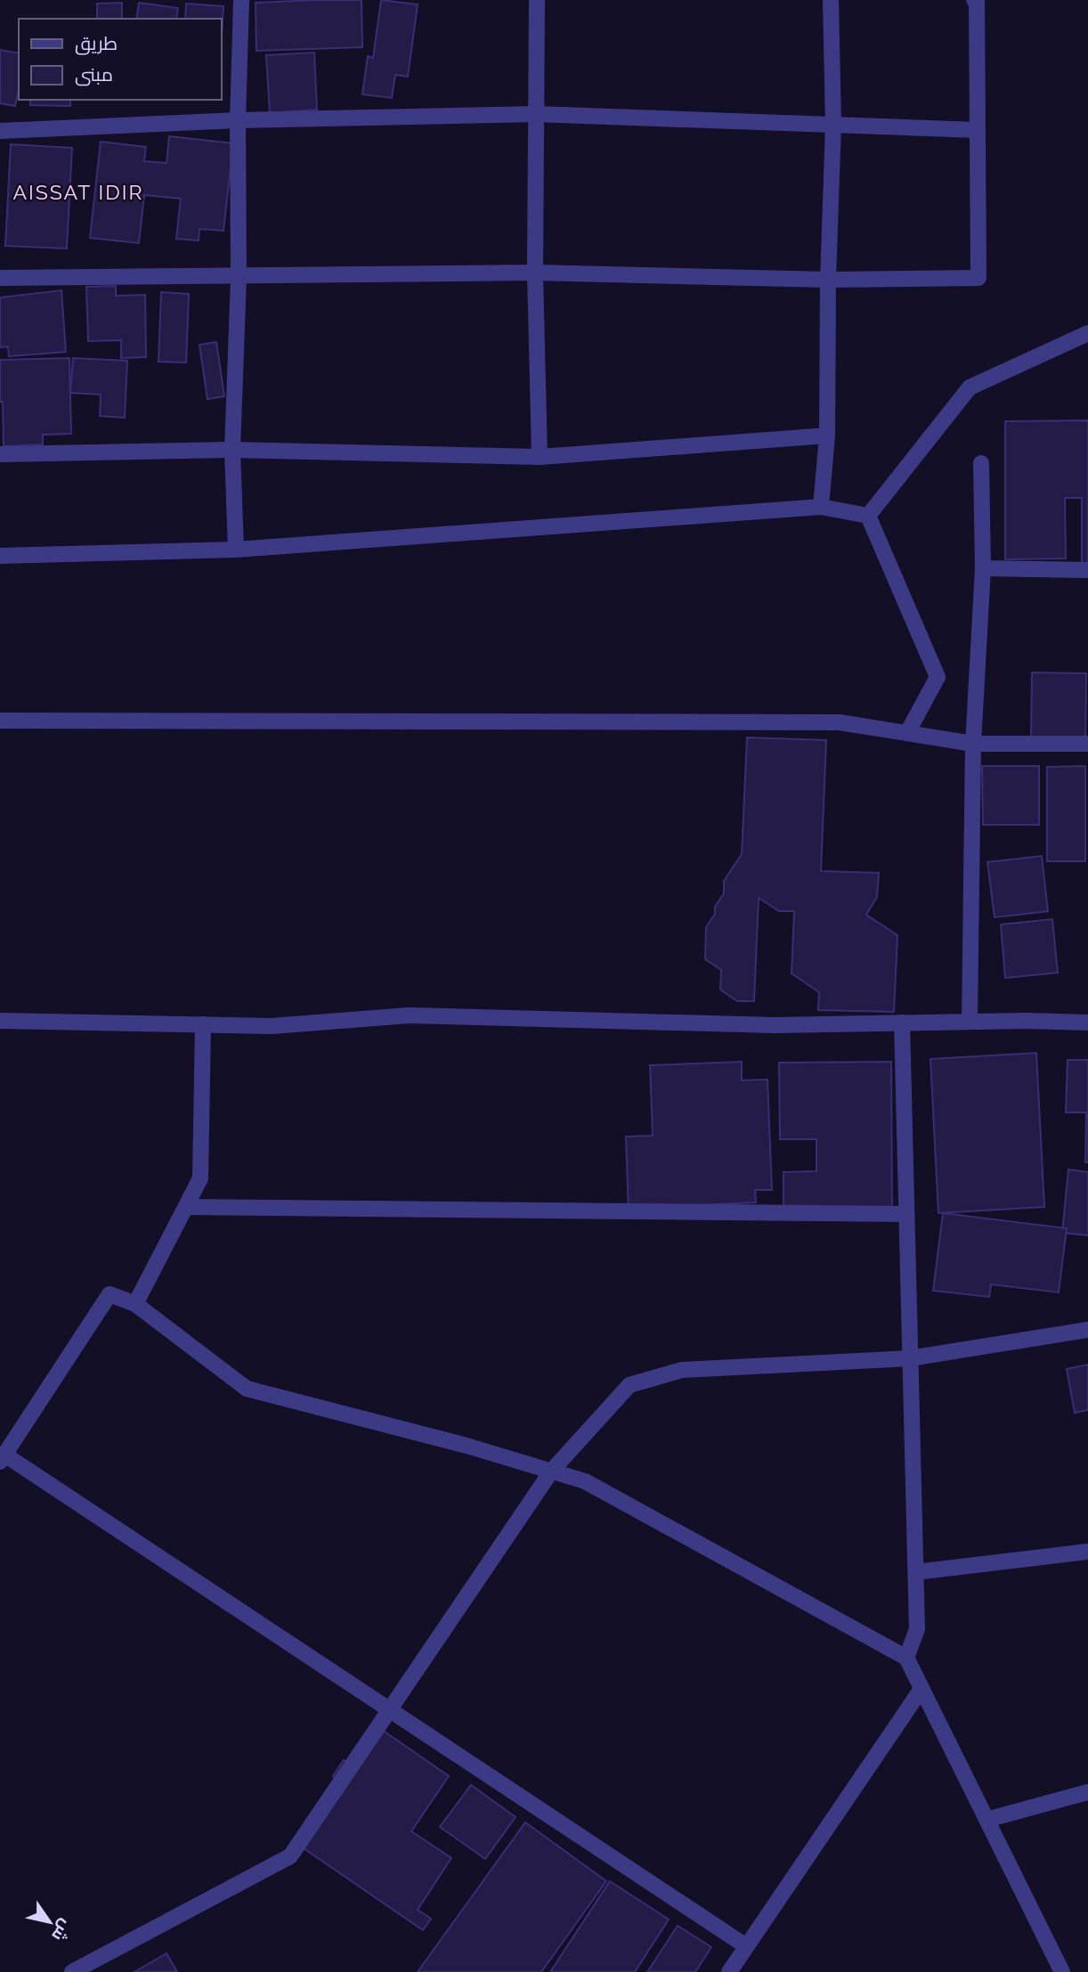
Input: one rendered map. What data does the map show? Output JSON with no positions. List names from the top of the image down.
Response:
{
  "districts": ["AISSAT IDIR"],
  "legend": ["طريق", "مبنى"],
  "north": "bottom right"
}
